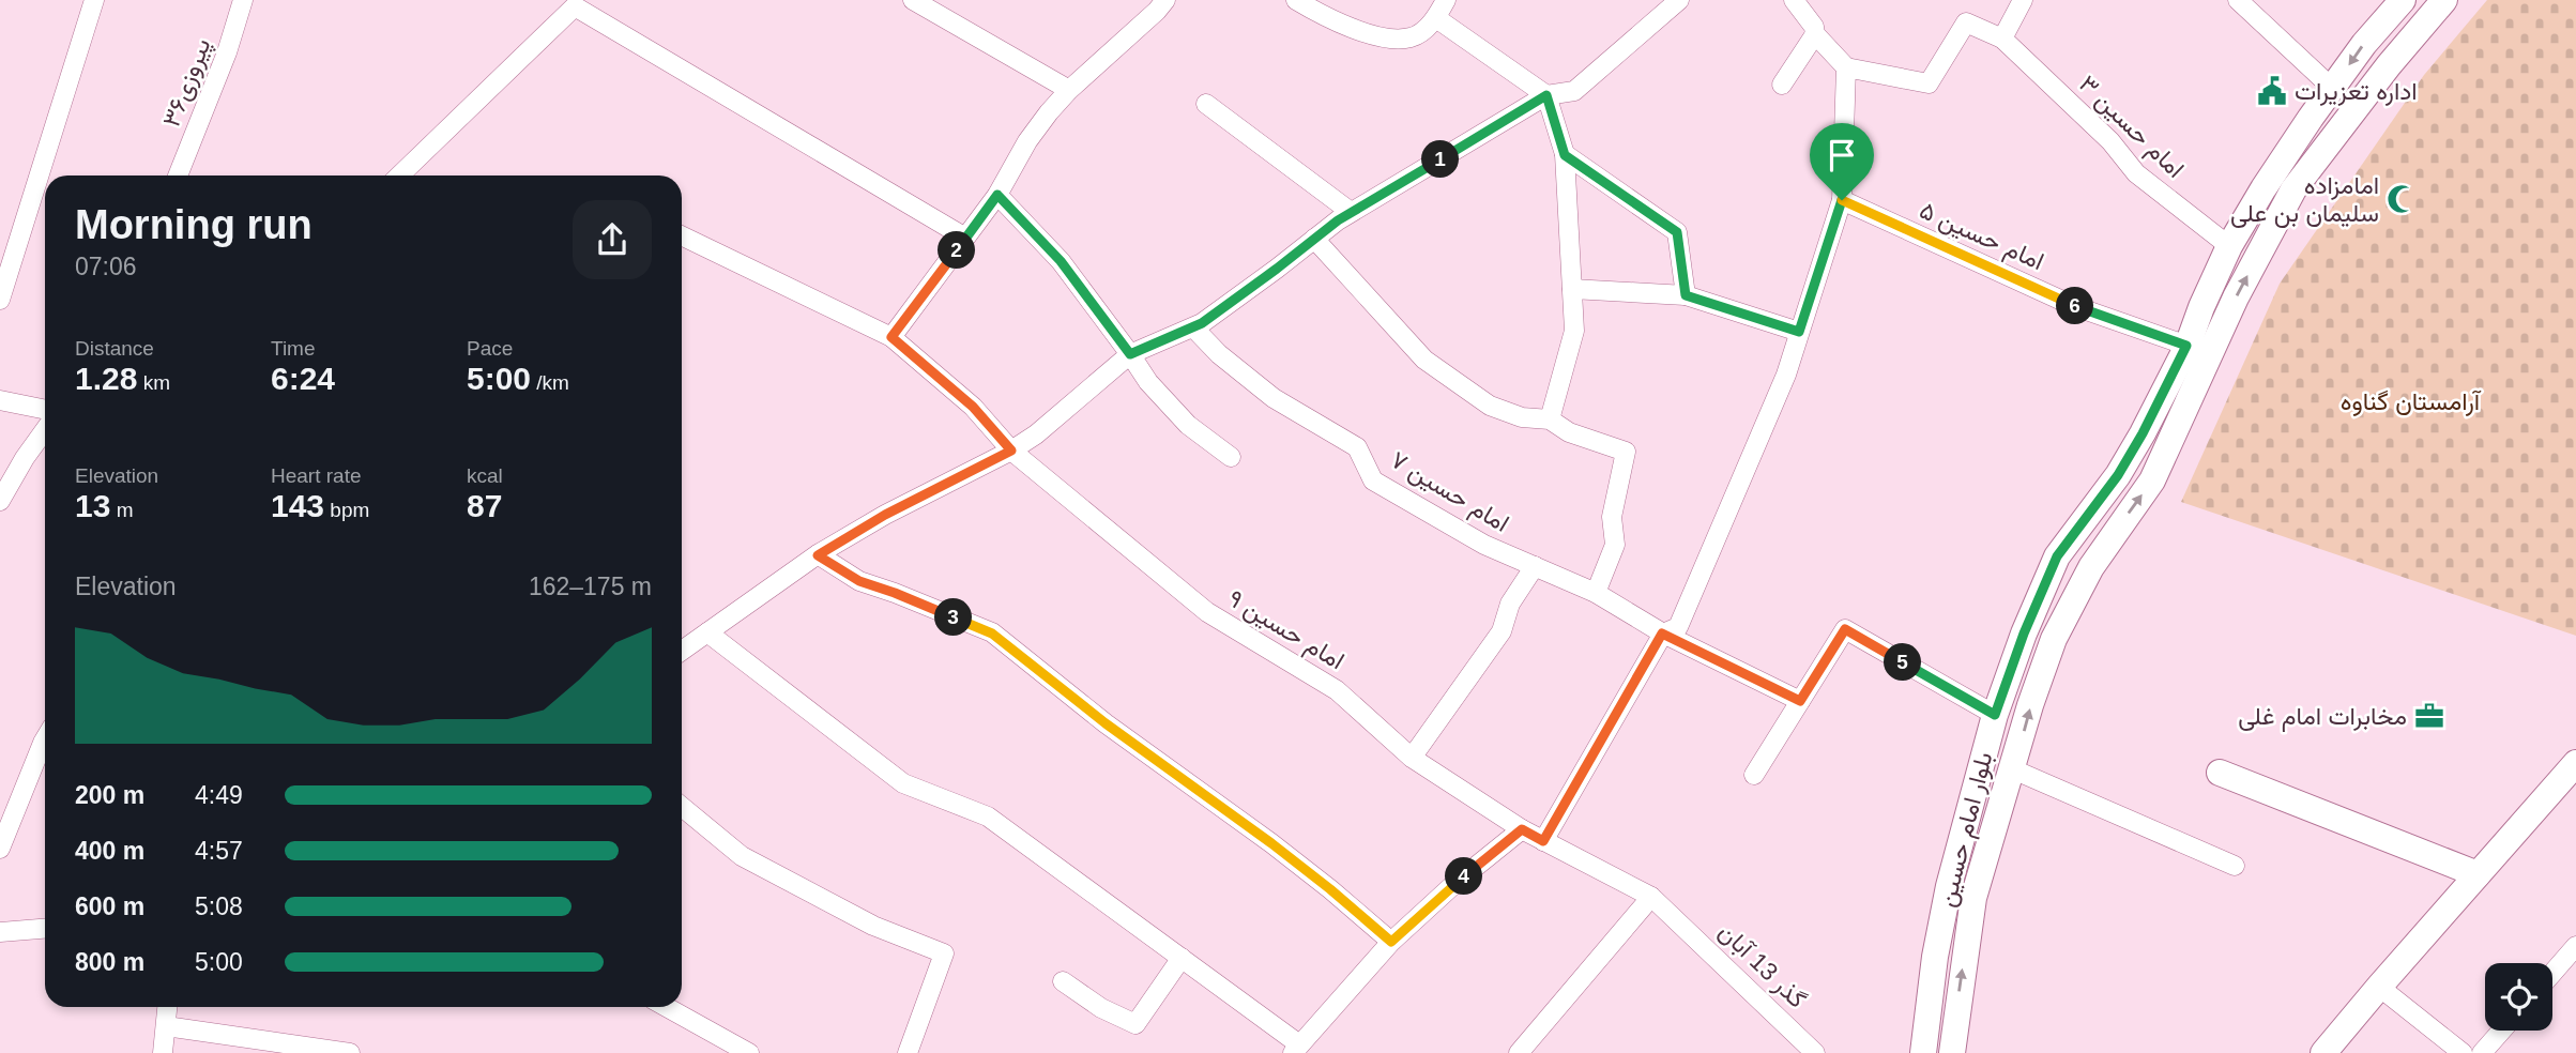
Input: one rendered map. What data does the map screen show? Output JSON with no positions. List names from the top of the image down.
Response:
{
  "streets": {
    "street": [
      "پیروزی۳۶",
      "امام حسین ۳",
      "امام حسین ۵",
      "امام حسین ۷",
      "امام حسین ۹",
      "بلوار امام حسین",
      "گذر 13 آبان"
    ]
  },
  "crossings": [
    ["امام حسین ۳", "بلوار امام حسین"],
    ["امام حسین ۵", "بلوار امام حسین"],
    ["امام حسین ۹", "گذر 13 آبان"]
  ],
  "parks": ["آرامستان گناوه"],
  "places": {
    "public building": ["اداره تعزیرات"],
    "mosque": ["امامزاده سلیمان بن علی"],
    "office": ["مخابرات امام غلی"]
  },
  "page": {
    "pins": [
      "1",
      "2",
      "6",
      "3",
      "5",
      "4"
    ],
    "heading": ["Morning run", "07:06"],
    "stats": [
      ["Distance", "1.28 km"],
      ["Time", "6:24"],
      ["Pace", "5:00 /km"],
      ["Elevation", "13 m"],
      ["Heart rate", "143 bpm"],
      ["kcal", "87"]
    ],
    "chart": ["Elevation", "162–175 m"],
    "list": [
      {
        "name": "200 m",
        "note": "4:49"
      },
      {
        "name": "400 m",
        "note": "4:57"
      },
      {
        "name": "600 m",
        "note": "5:08"
      },
      {
        "name": "800 m",
        "note": "5:00"
      }
    ]
  }
}
